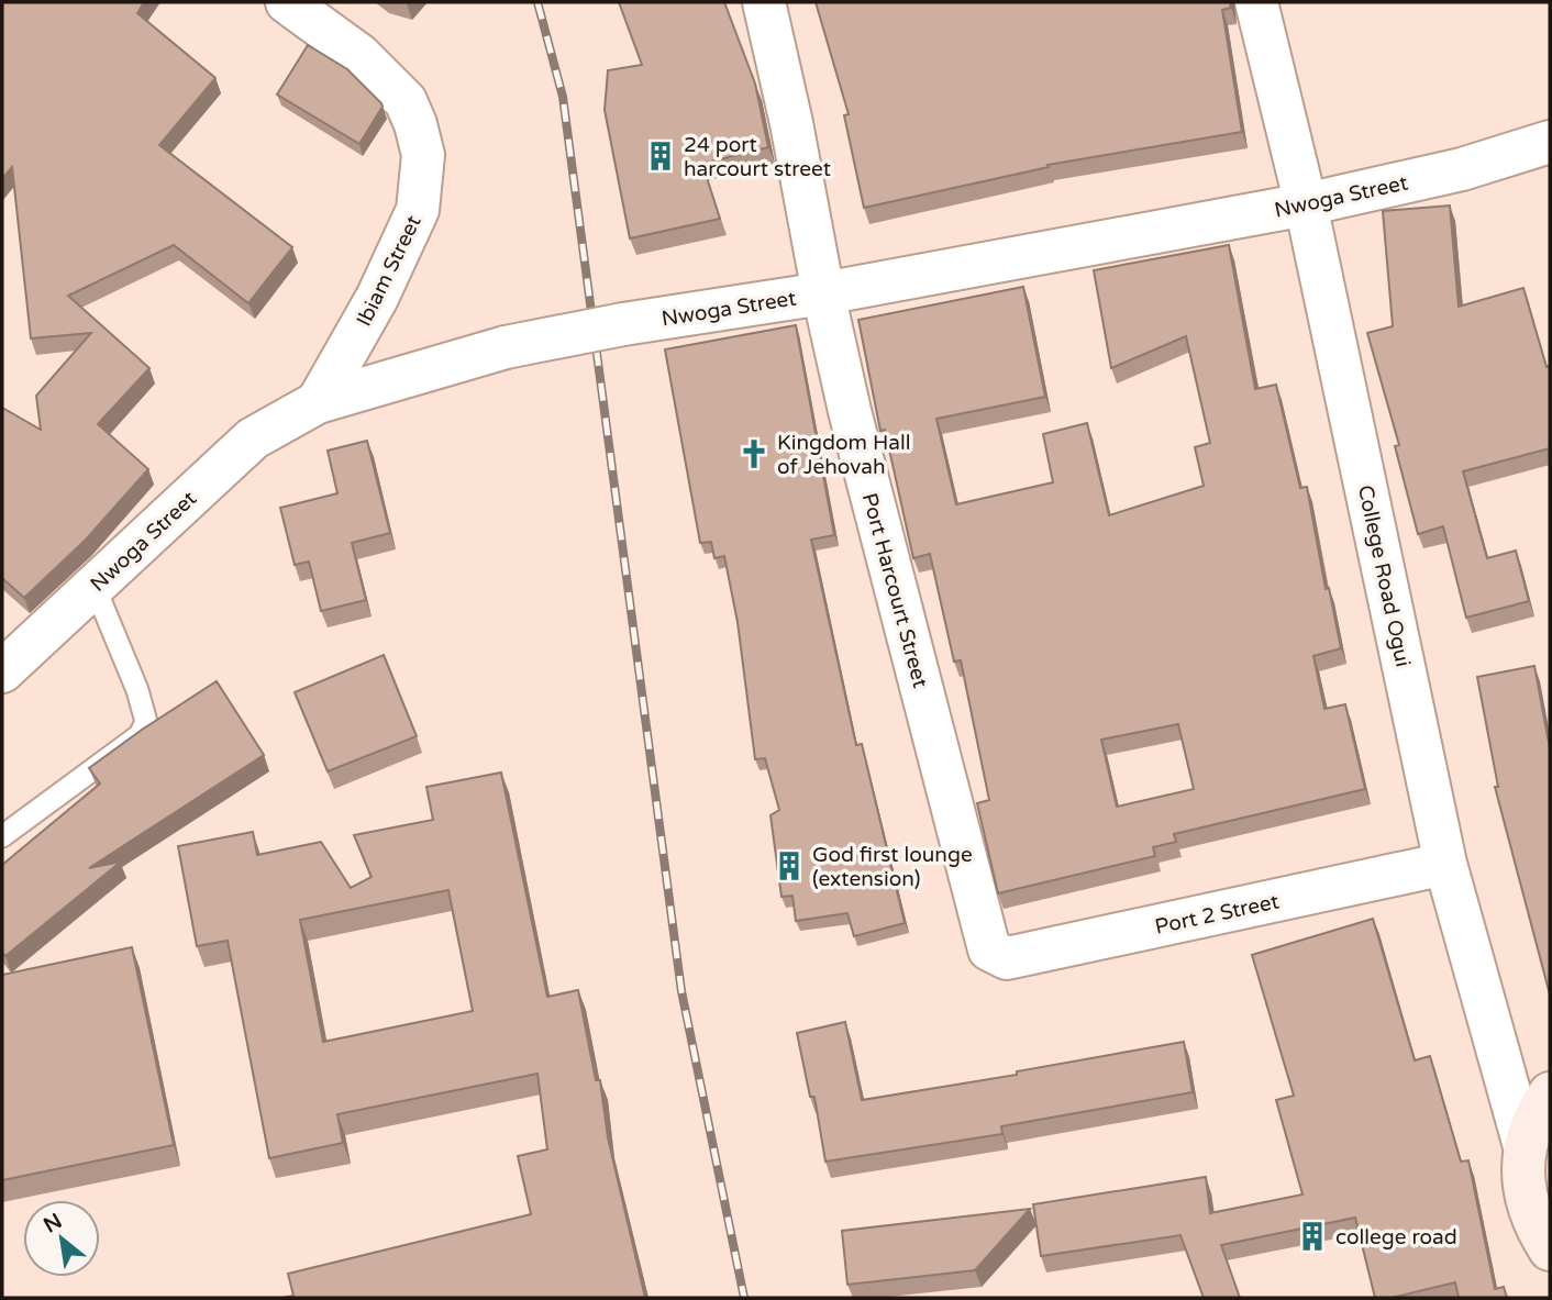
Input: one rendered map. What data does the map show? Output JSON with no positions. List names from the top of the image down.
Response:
{
  "streets": {
    "street": [
      "Nwoga Street",
      "Ibiam Street",
      "College Road Ogui",
      "Port Harcourt Street",
      "Port 2 Street"
    ]
  },
  "crossings": [
    ["Nwoga Street", "Ibiam Street"],
    ["Nwoga Street", "College Road Ogui"],
    ["Nwoga Street", "Port Harcourt Street"],
    ["College Road Ogui", "Port 2 Street"],
    ["Port Harcourt Street", "Port 2 Street"]
  ],
  "places": {
    "building": ["24 port harcourt street", "God first lounge (extension)", "college road"],
    "church": ["Kingdom Hall of Jehovah"]
  },
  "north": "top left"
}
